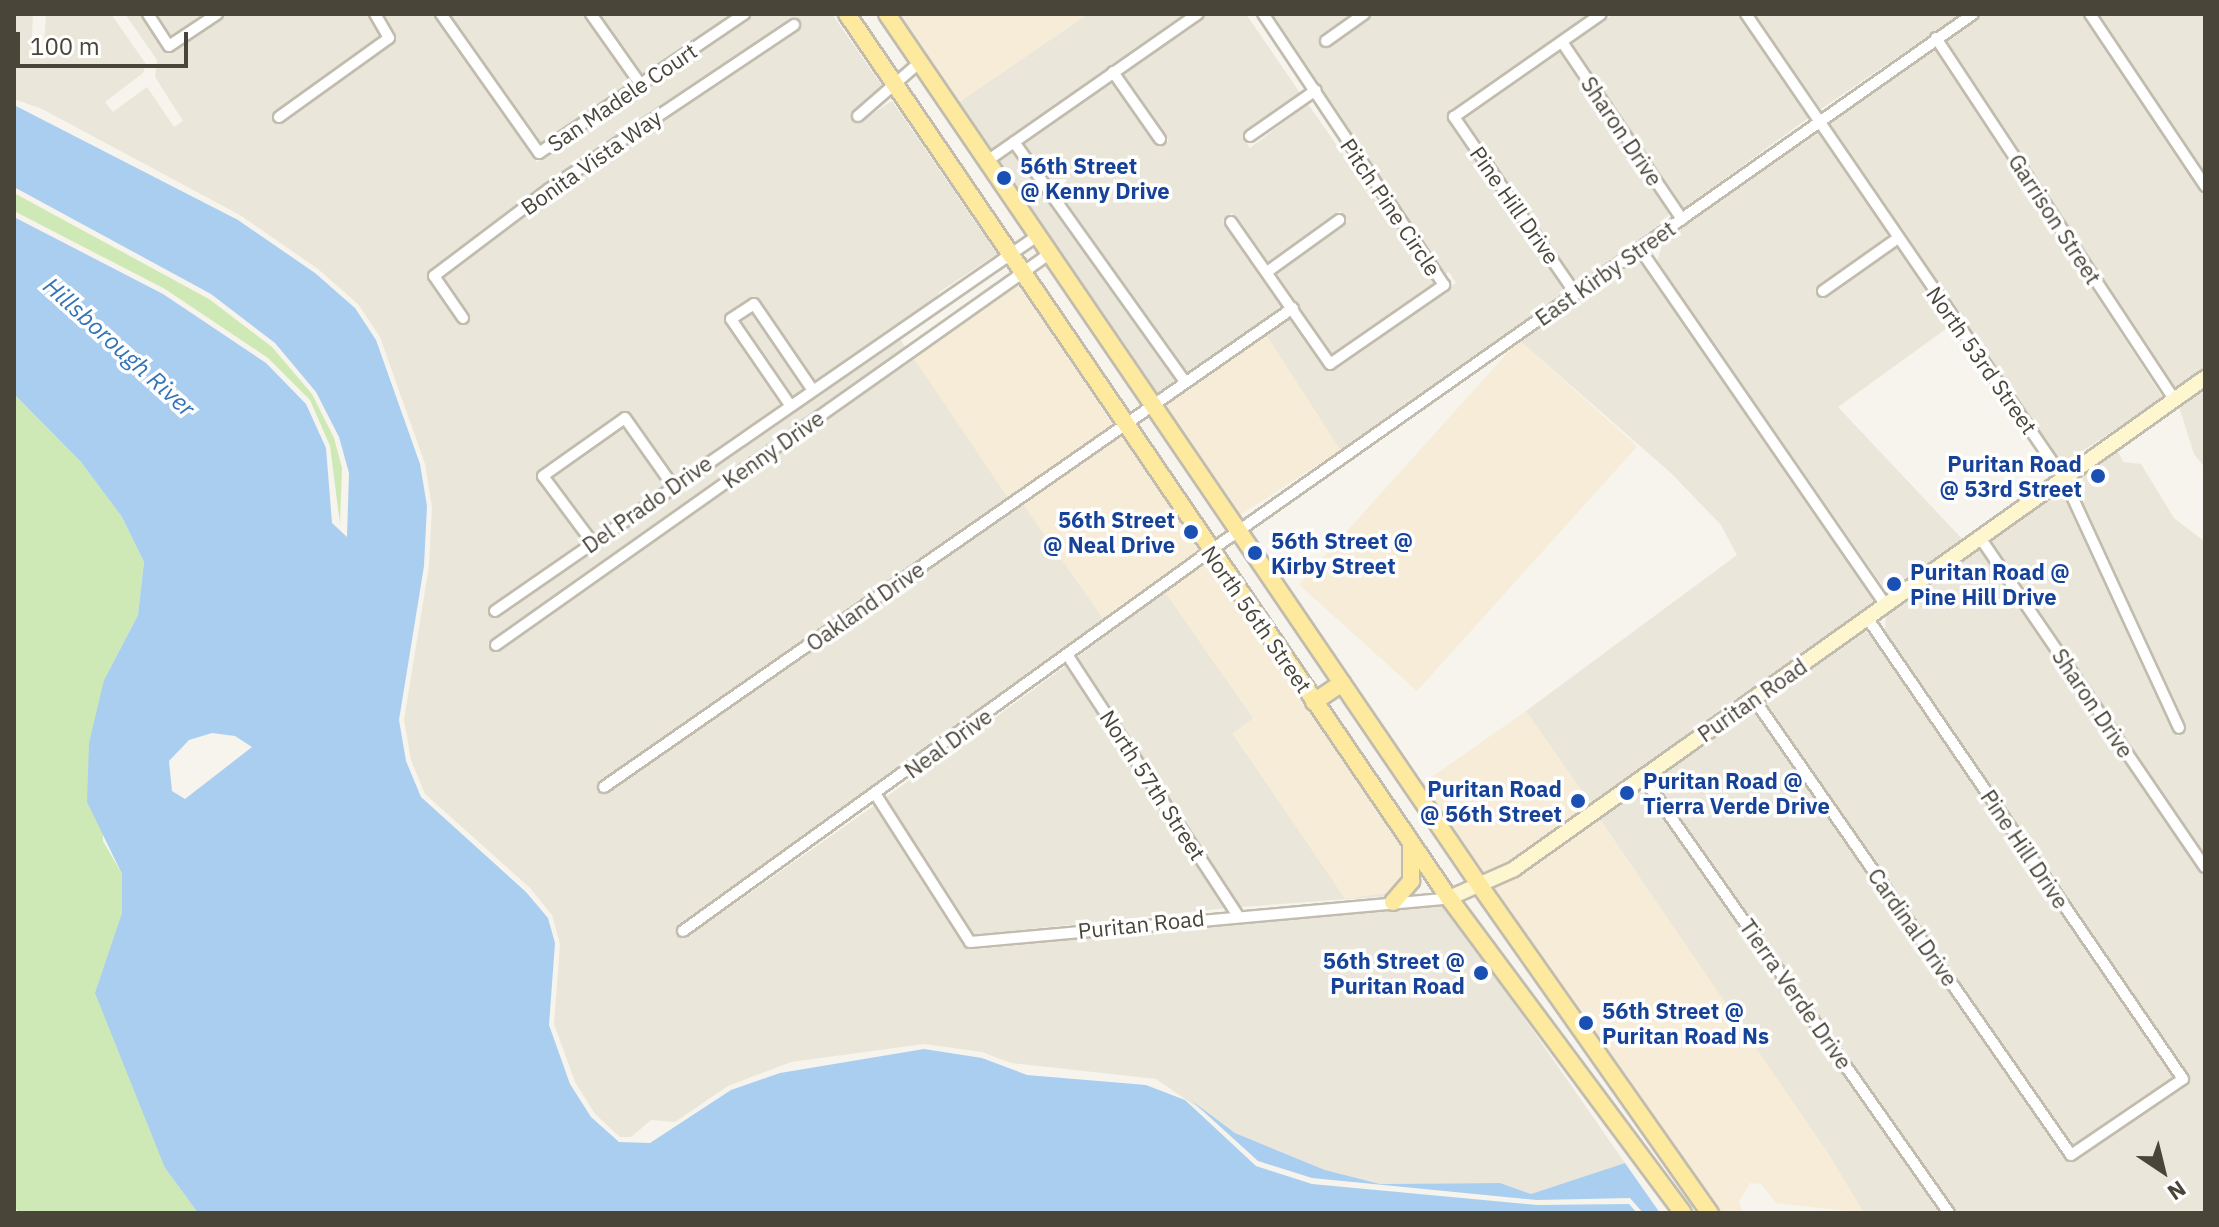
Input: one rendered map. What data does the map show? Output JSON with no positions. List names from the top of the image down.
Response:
{
  "streets": {
    "main road": ["North 56th Street"],
    "street": [
      "San Madele Court",
      "Sharon Drive",
      "Bonita Vista Way",
      "Pine Hill Drive",
      "Pitch Pine Circle",
      "Garrison Street",
      "East Kirby Street",
      "North 53rd Street",
      "Kenny Drive",
      "Del Prado Drive",
      "Oakland Drive",
      "Puritan Road",
      "Neal Drive",
      "North 57th Street",
      "Cardinal Drive",
      "Tierra Verde Drive"
    ]
  },
  "crossings": [
    ["Sharon Drive", "Pine Hill Drive"],
    ["Sharon Drive", "East Kirby Street"],
    ["Sharon Drive", "Puritan Road"],
    ["Pine Hill Drive", "East Kirby Street"],
    ["Pine Hill Drive", "Puritan Road"],
    ["Pine Hill Drive", "Cardinal Drive"],
    ["Garrison Street", "East Kirby Street"],
    ["Garrison Street", "Puritan Road"],
    ["East Kirby Street", "North 53rd Street"],
    ["East Kirby Street", "North 56th Street"],
    ["East Kirby Street", "Neal Drive"],
    ["North 53rd Street", "Puritan Road"],
    ["Kenny Drive", "North 56th Street"],
    ["Del Prado Drive", "North 56th Street"],
    ["Oakland Drive", "North 56th Street"],
    ["North 56th Street", "Puritan Road"],
    ["North 56th Street", "Neal Drive"],
    ["Puritan Road", "Neal Drive"],
    ["Puritan Road", "North 57th Street"],
    ["Puritan Road", "Cardinal Drive"],
    ["Puritan Road", "Tierra Verde Drive"],
    ["Neal Drive", "North 57th Street"]
  ],
  "water": ["Hillsborough River"],
  "places": [
    "56th Street @ Kenny Drive",
    "Puritan Road @ 53rd Street",
    "56th Street @ Neal Drive",
    "56th Street @ Kirby Street",
    "Puritan Road @ Pine Hill Drive",
    "Puritan Road @ Tierra Verde Drive",
    "Puritan Road @ 56th Street",
    "56th Street @ Puritan Road",
    "56th Street @ Puritan Road Ns"
  ],
  "scale_bar": "100 m",
  "north": "bottom right"
}
